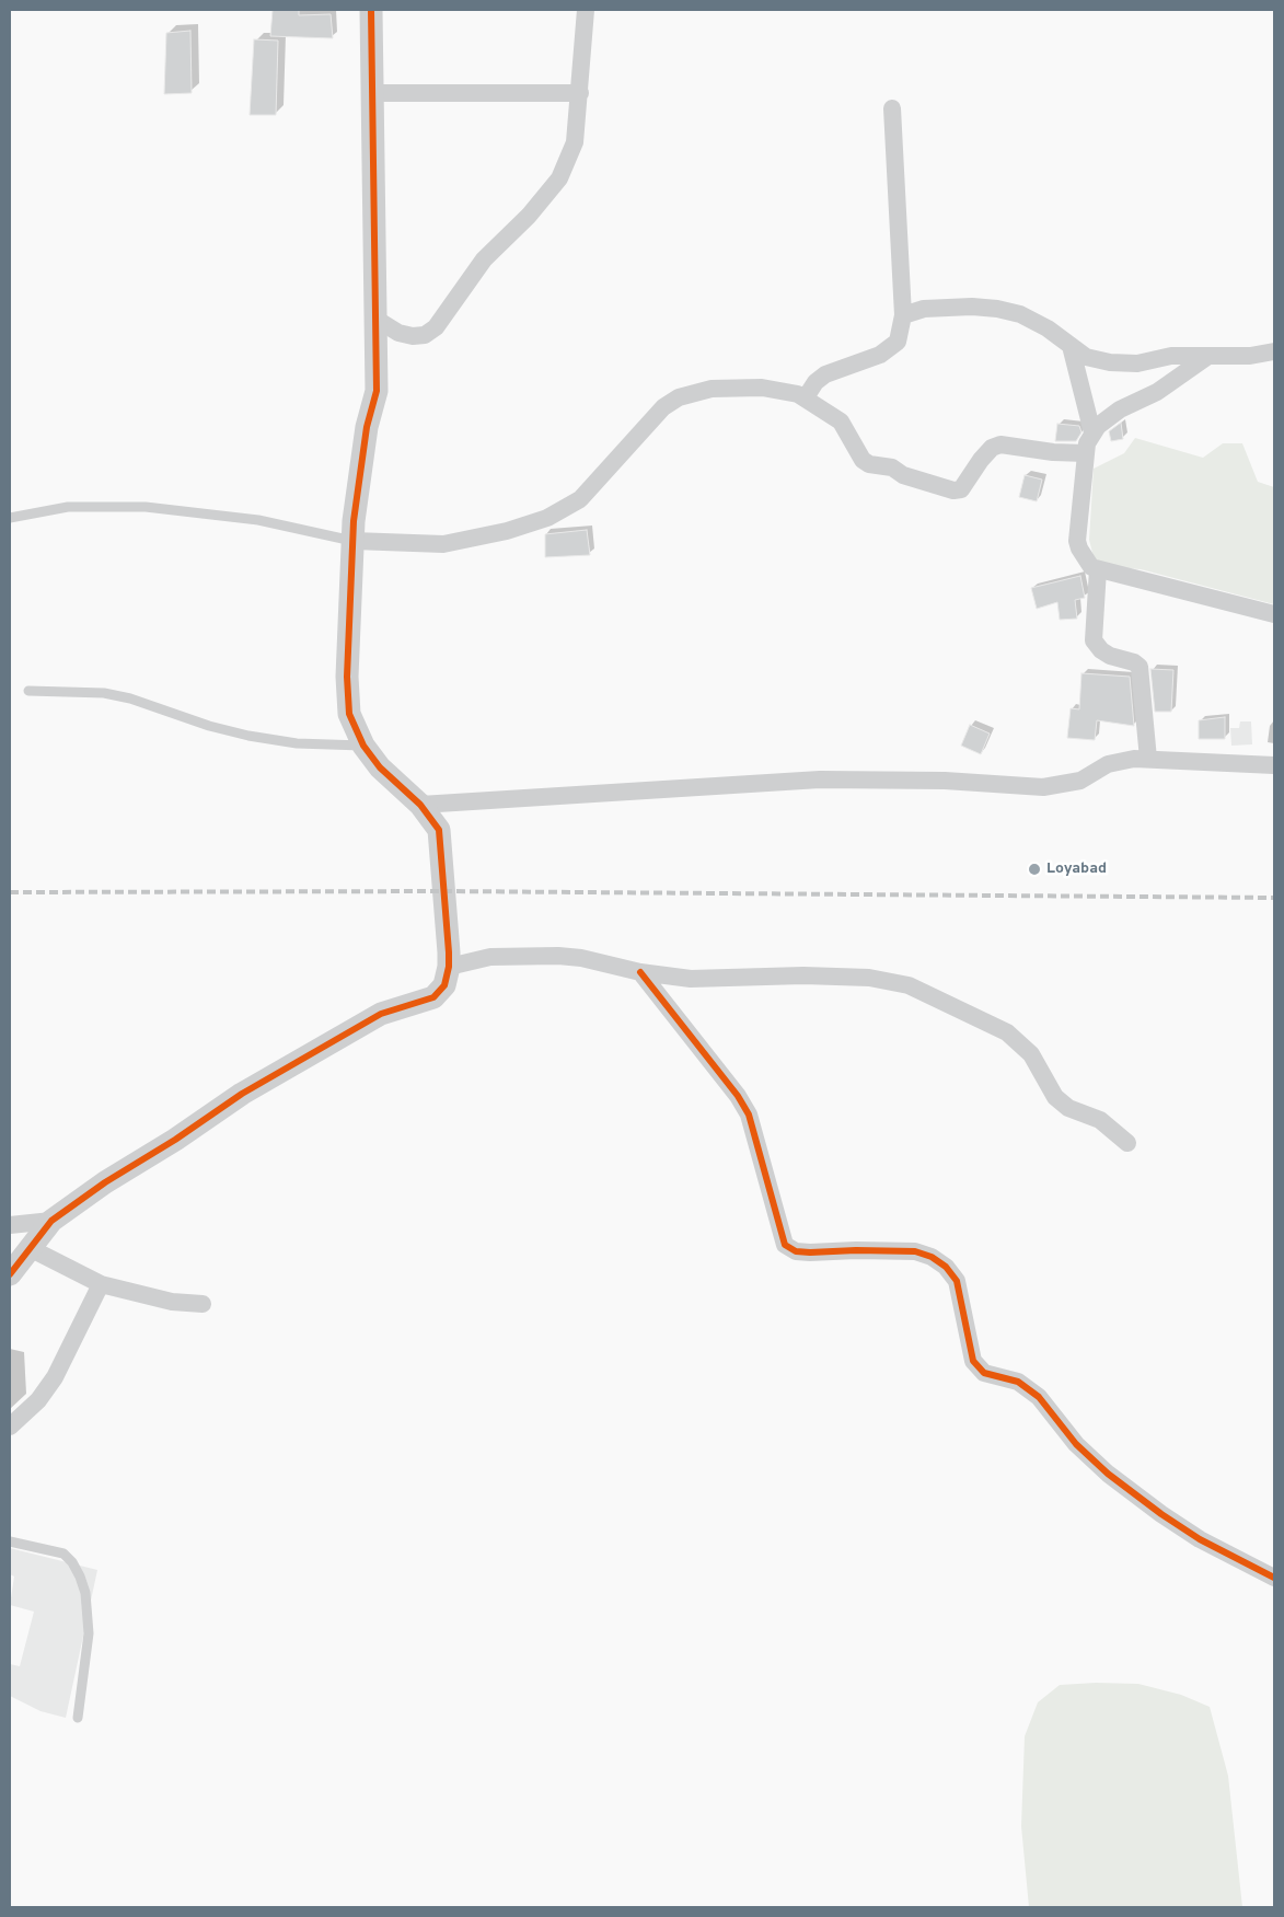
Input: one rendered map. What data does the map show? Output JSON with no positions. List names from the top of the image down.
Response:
{
  "places": ["Loyabad"]
}
